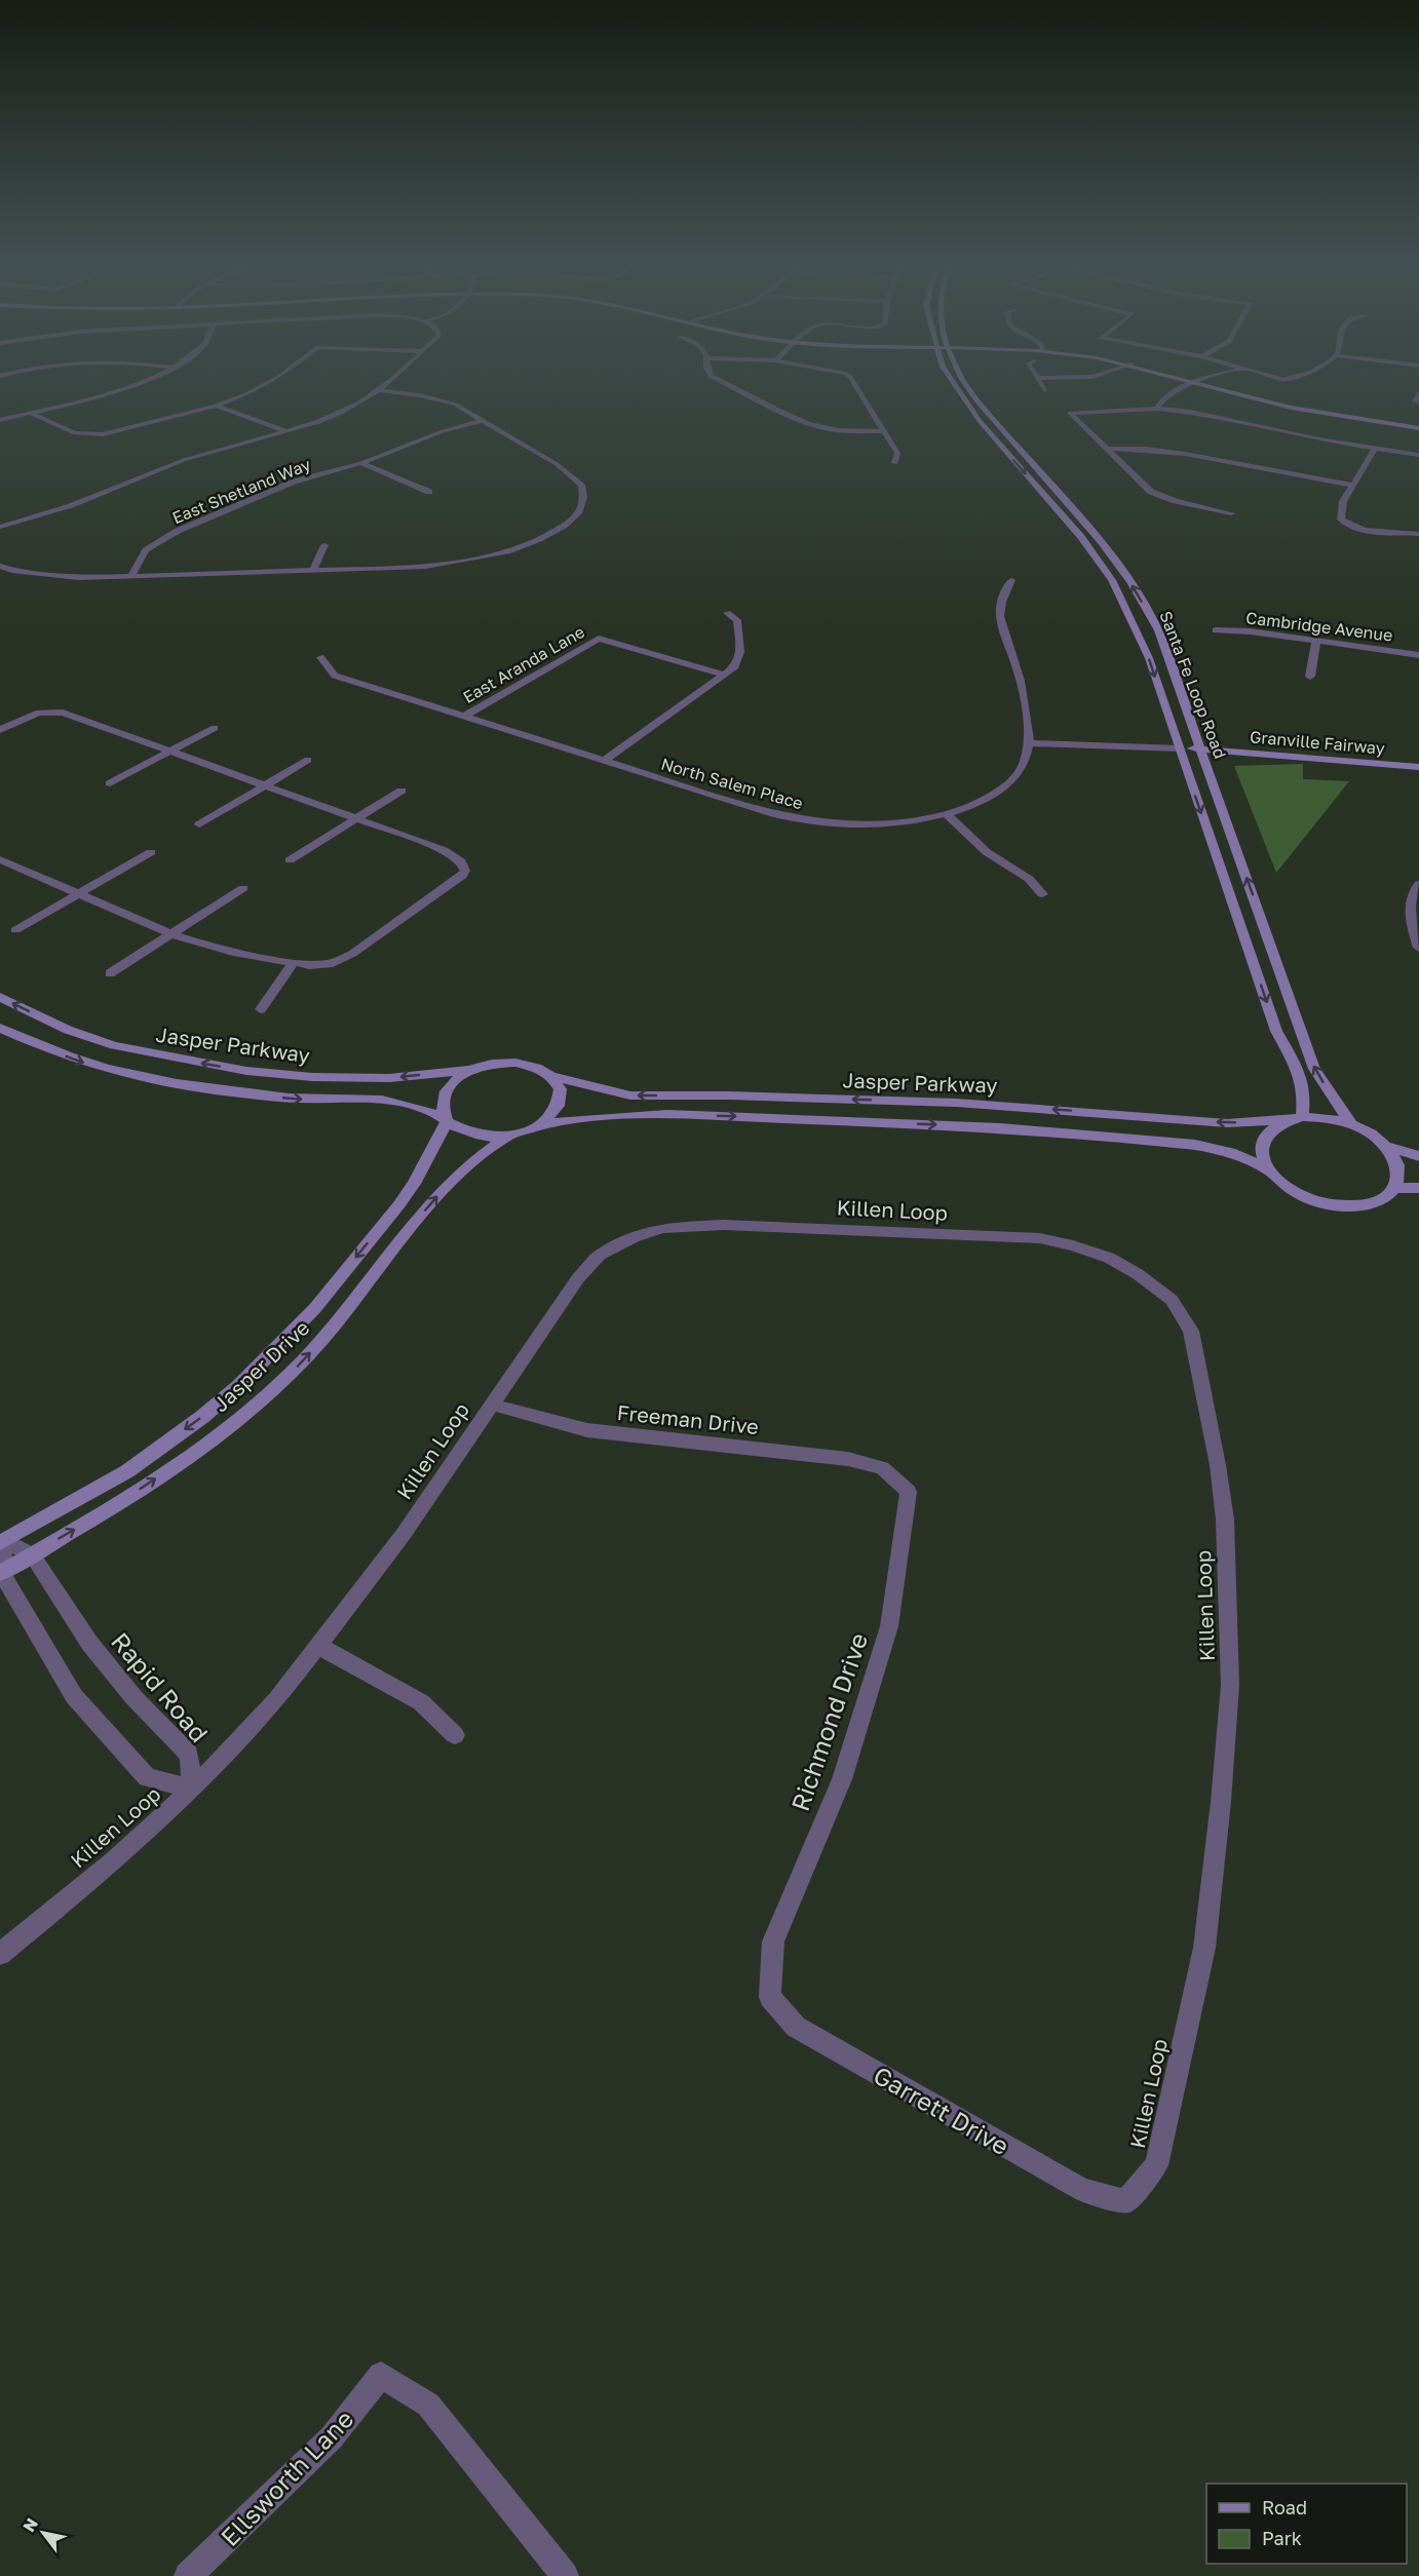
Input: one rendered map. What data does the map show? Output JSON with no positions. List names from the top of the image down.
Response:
{
  "streets": {
    "main road": [
      "Santa Fe Loop Road",
      "Granville Fairway",
      "Jasper Parkway",
      "Jasper Drive"
    ],
    "street": [
      "East Shetland Way",
      "Cambridge Avenue",
      "East Aranda Lane",
      "North Salem Place",
      "Killen Loop",
      "Freeman Drive",
      "Rapid Road",
      "Richmond Drive",
      "Garrett Drive",
      "Ellsworth Lane"
    ]
  },
  "crossings": [
    ["East Aranda Lane", "North Salem Place"],
    ["Santa Fe Loop Road", "Granville Fairway"],
    ["Santa Fe Loop Road", "Jasper Parkway"],
    ["Granville Fairway", "North Salem Place"],
    ["Jasper Parkway", "Jasper Drive"],
    ["Killen Loop", "Freeman Drive"],
    ["Killen Loop", "Rapid Road"],
    ["Killen Loop", "Garrett Drive"],
    ["Jasper Drive", "Rapid Road"],
    ["Freeman Drive", "Richmond Drive"],
    ["Richmond Drive", "Garrett Drive"]
  ],
  "legend": ["Road", "Park"],
  "north": "top left"
}
